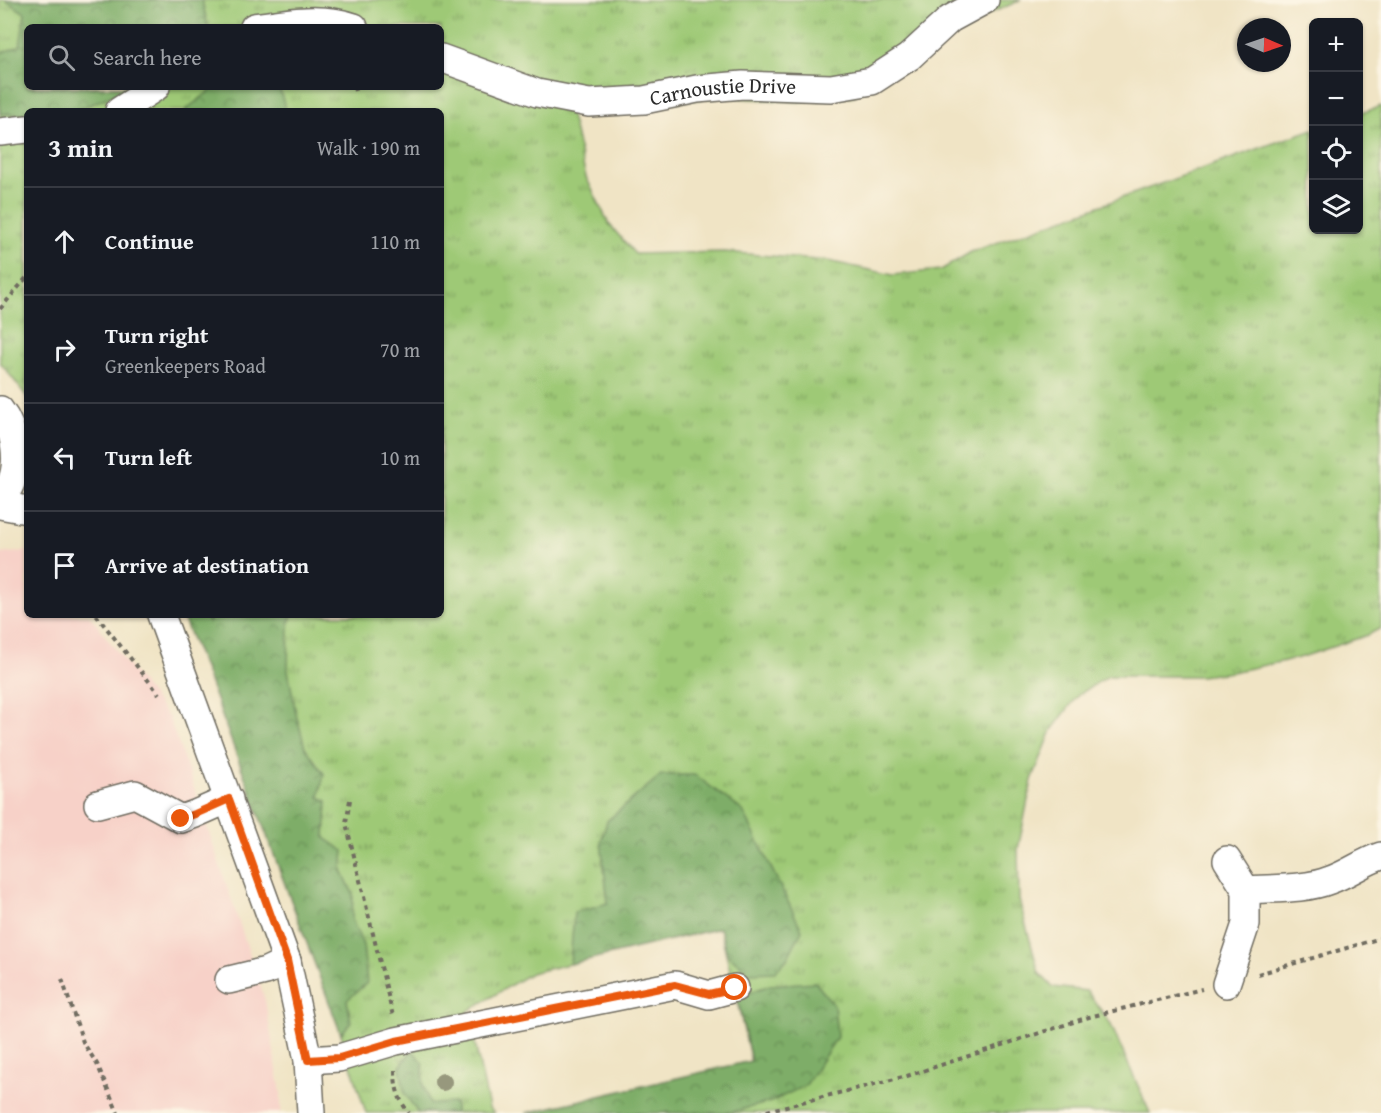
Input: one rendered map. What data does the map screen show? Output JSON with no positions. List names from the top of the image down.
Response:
{
  "streets": {
    "street": ["Carnoustie Drive"]
  },
  "north": "right",
  "page": {
    "map_buttons": ["+", "−"],
    "search": "Search here",
    "heading": ["3 min", "Walk · 190 m"],
    "list": [
      ["Continue", "110 m"],
      ["Turn right", "Greenkeepers Road", "70 m"],
      ["Turn left", "10 m"],
      "Arrive at destination"
    ]
  }
}
